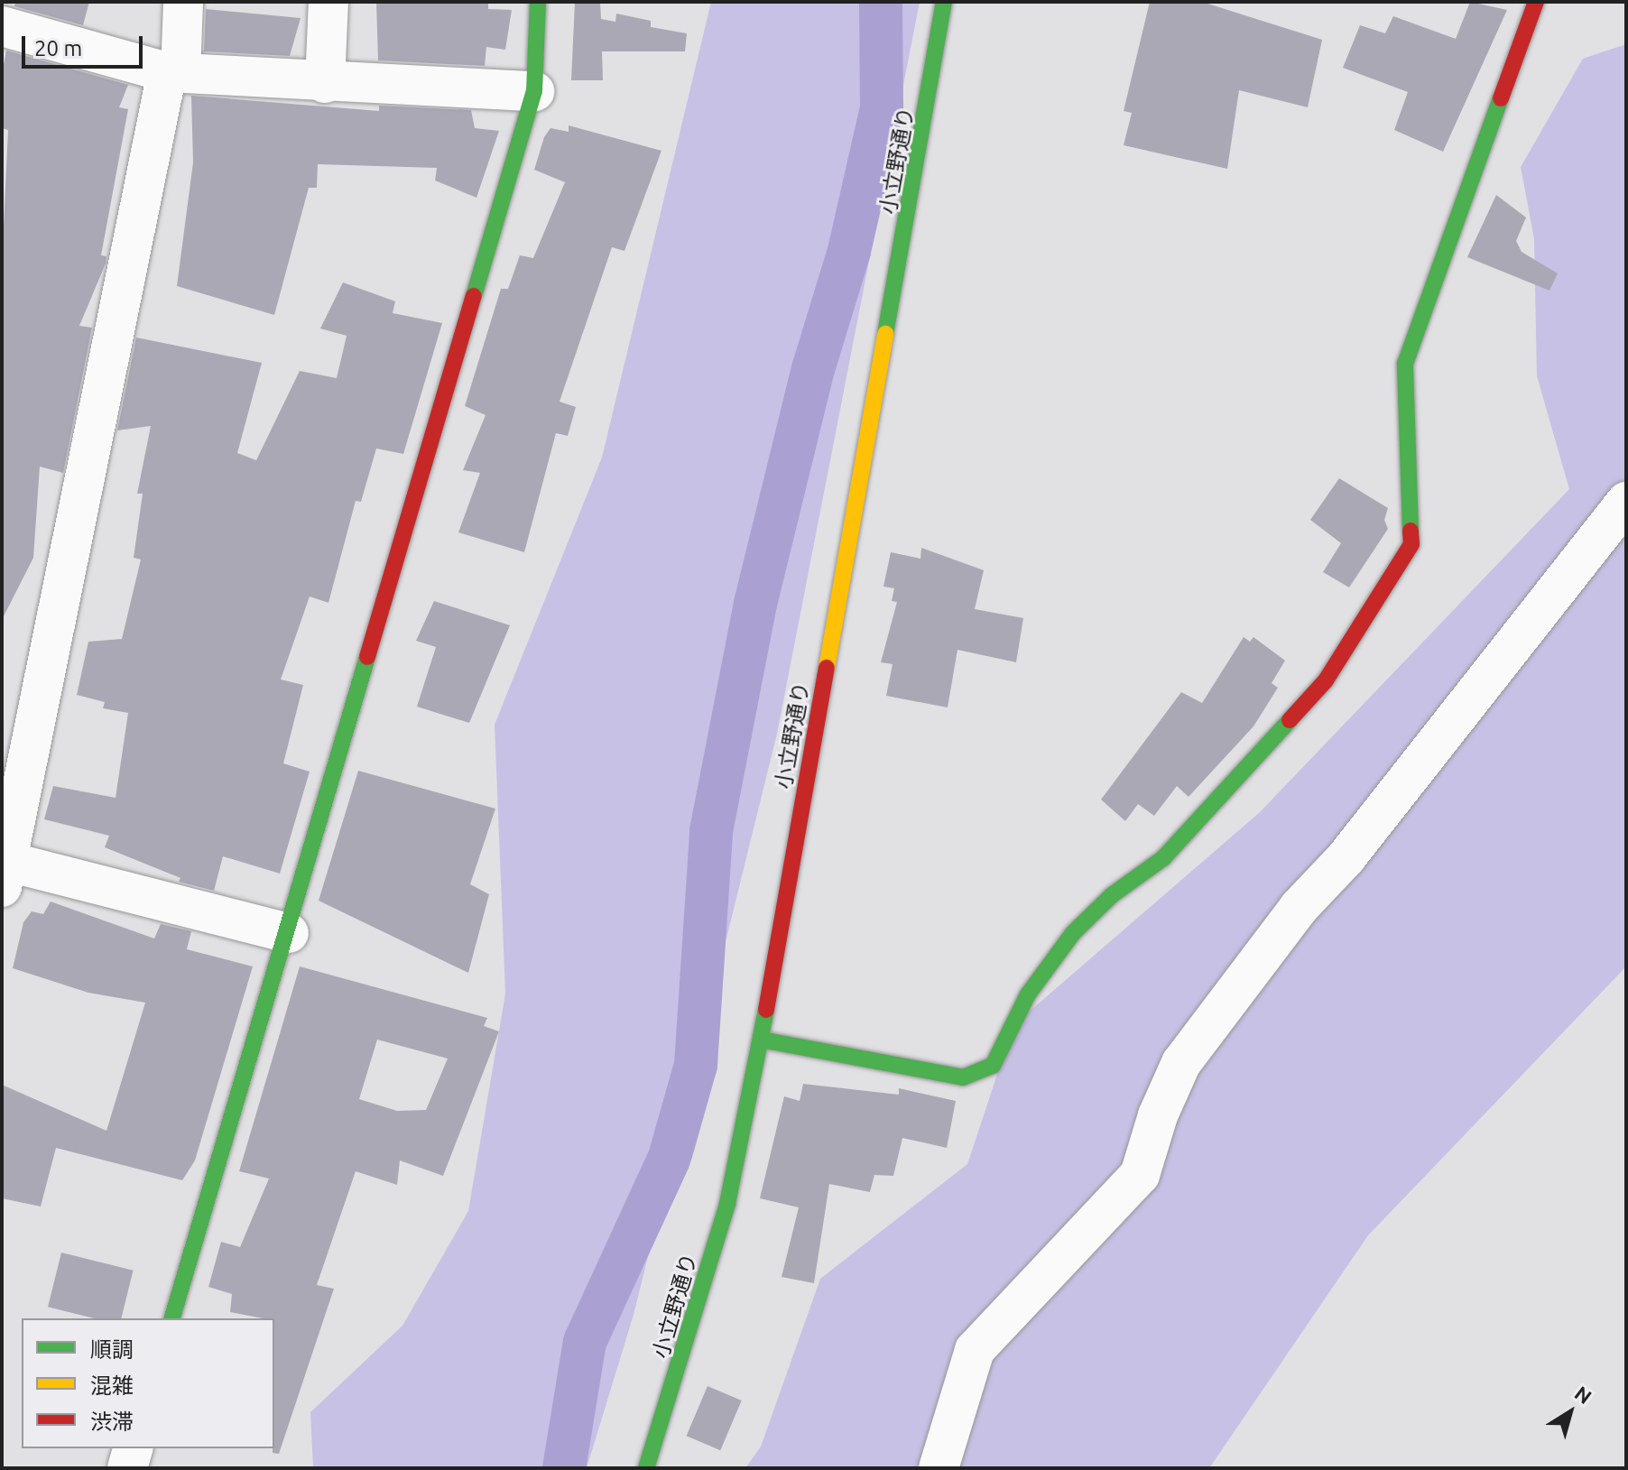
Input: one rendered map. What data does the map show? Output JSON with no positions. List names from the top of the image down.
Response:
{
  "streets": {
    "street": ["小立野通り"]
  },
  "legend": ["順調", "混雑", "渋滞"],
  "scale_bar": "20 m",
  "north": "top right"
}
